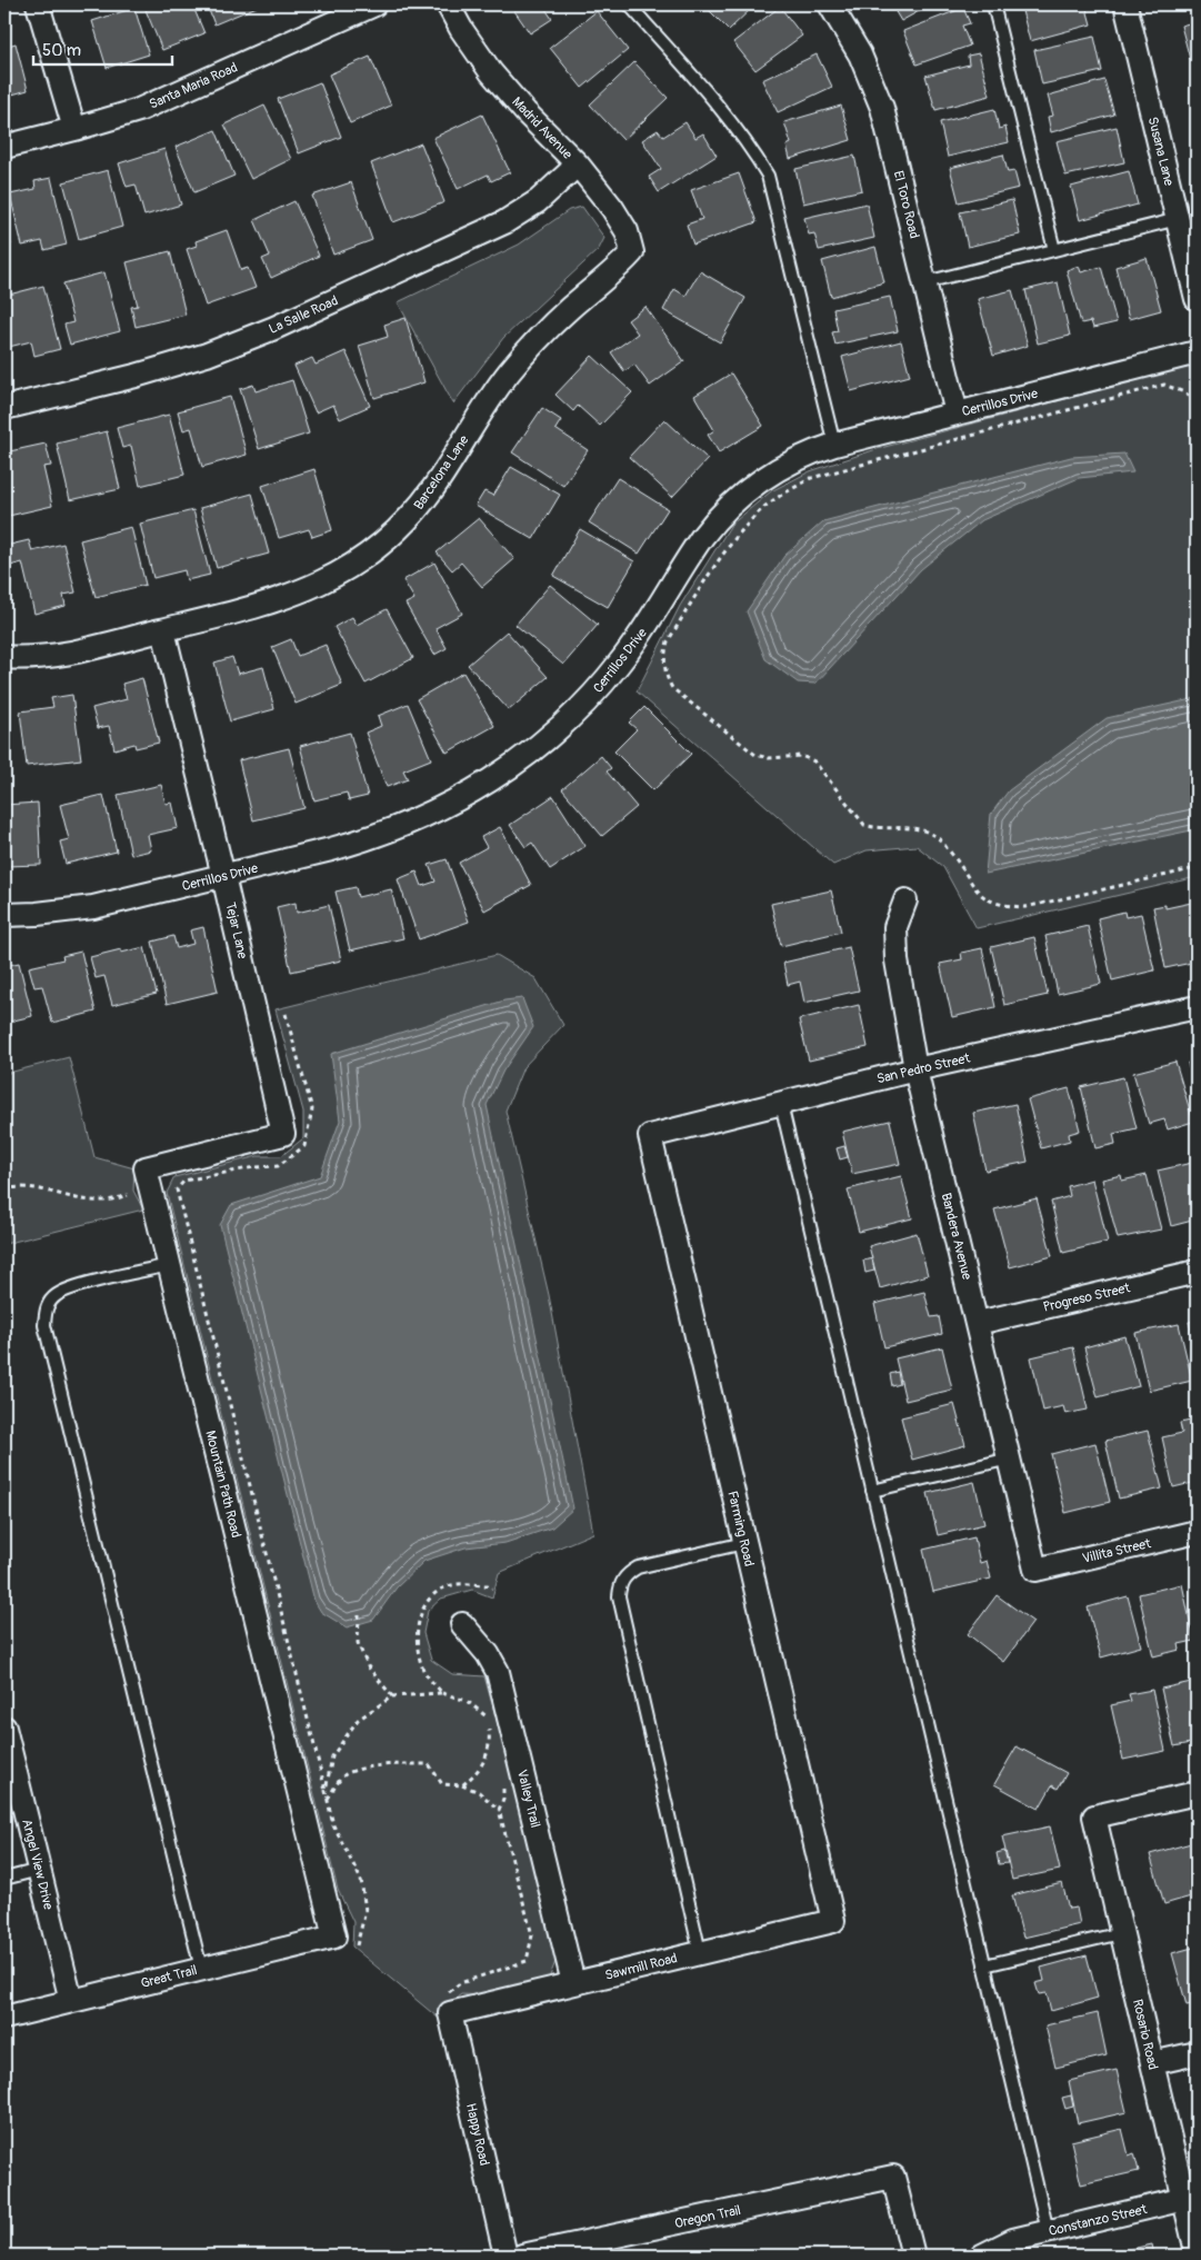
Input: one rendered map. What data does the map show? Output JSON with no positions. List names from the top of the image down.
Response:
{
  "streets": {
    "street": [
      "Santa Maria Road",
      "Madrid Avenue",
      "Susana Lane",
      "El Toro Road",
      "La Salle Road",
      "Cerrillos Drive",
      "Barcelona Lane",
      "Tejar Lane",
      "San Pedro Street",
      "Bandera Avenue",
      "Progreso Street",
      "Mountain Path Road",
      "Farming Road",
      "Villita Street",
      "Valley Trail",
      "Angel View Drive",
      "Sawmill Road",
      "Great Trail",
      "Rosario Road",
      "Happy Road",
      "Oregon Trail",
      "Constanzo Street"
    ]
  },
  "crossings": [
    ["Madrid Avenue", "La Salle Road"],
    ["Madrid Avenue", "Barcelona Lane"],
    ["El Toro Road", "Cerrillos Drive"],
    ["Cerrillos Drive", "Tejar Lane"],
    ["Barcelona Lane", "Tejar Lane"],
    ["Tejar Lane", "Mountain Path Road"],
    ["San Pedro Street", "Bandera Avenue"],
    ["San Pedro Street", "Farming Road"],
    ["Bandera Avenue", "Progreso Street"],
    ["Bandera Avenue", "Villita Street"],
    ["Mountain Path Road", "Great Trail"],
    ["Farming Road", "Sawmill Road"],
    ["Valley Trail", "Sawmill Road"],
    ["Angel View Drive", "Great Trail"],
    ["Sawmill Road", "Happy Road"],
    ["Rosario Road", "Constanzo Street"]
  ],
  "scale_bar": "50 m"
}
